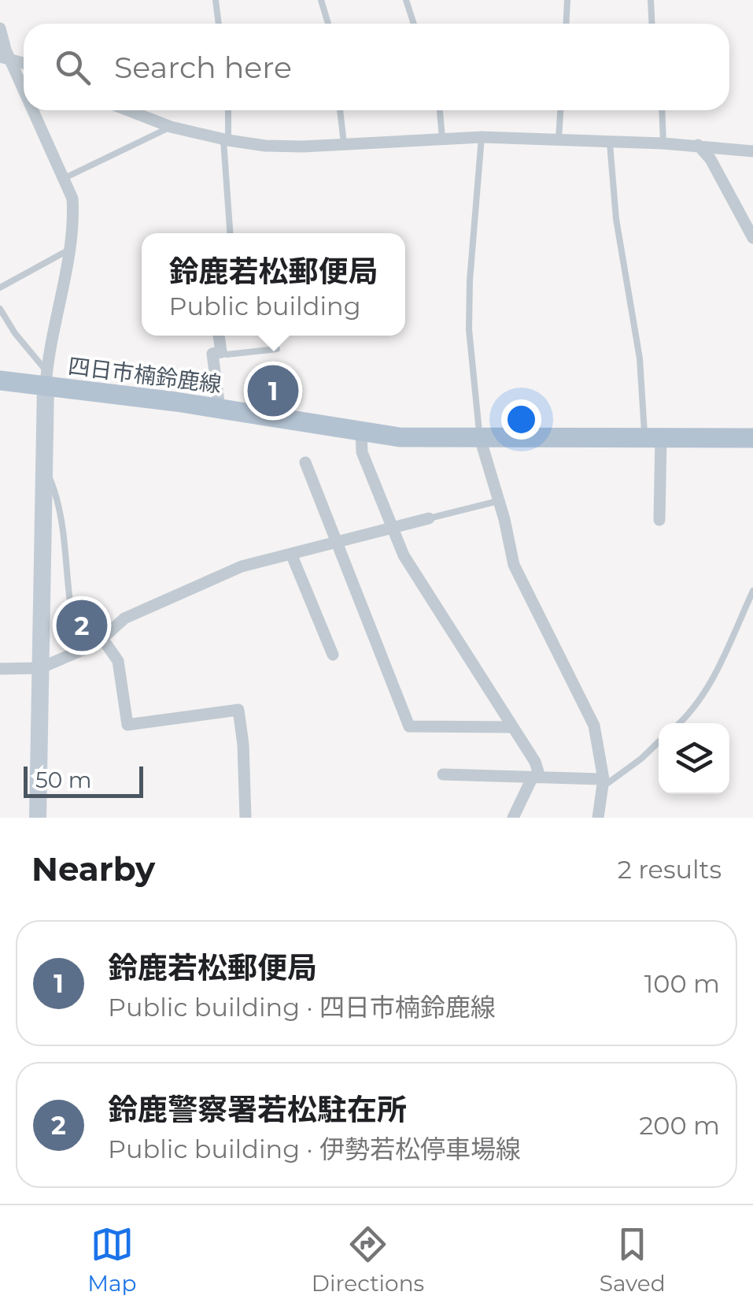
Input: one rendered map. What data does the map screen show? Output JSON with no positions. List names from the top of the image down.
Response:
{
  "streets": {
    "main road": ["四日市楠鈴鹿線"]
  },
  "scale_bar": "50 m",
  "page": {
    "search": "Search here",
    "popup": ["鈴鹿若松郵便局", "Public building"],
    "pins": ["1", "2"],
    "scale": "50 m",
    "heading": ["Nearby", "2 results"],
    "list": [
      {
        "mark": "1",
        "name": "鈴鹿若松郵便局",
        "note": "Public building · 四日市楠鈴鹿線",
        "value": "100 m"
      },
      {
        "mark": "2",
        "name": "鈴鹿警察署若松駐在所",
        "note": "Public building · 伊勢若松停車場線",
        "value": "200 m"
      }
    ],
    "nav": ["Map", "Directions", "Saved"]
  }
}
